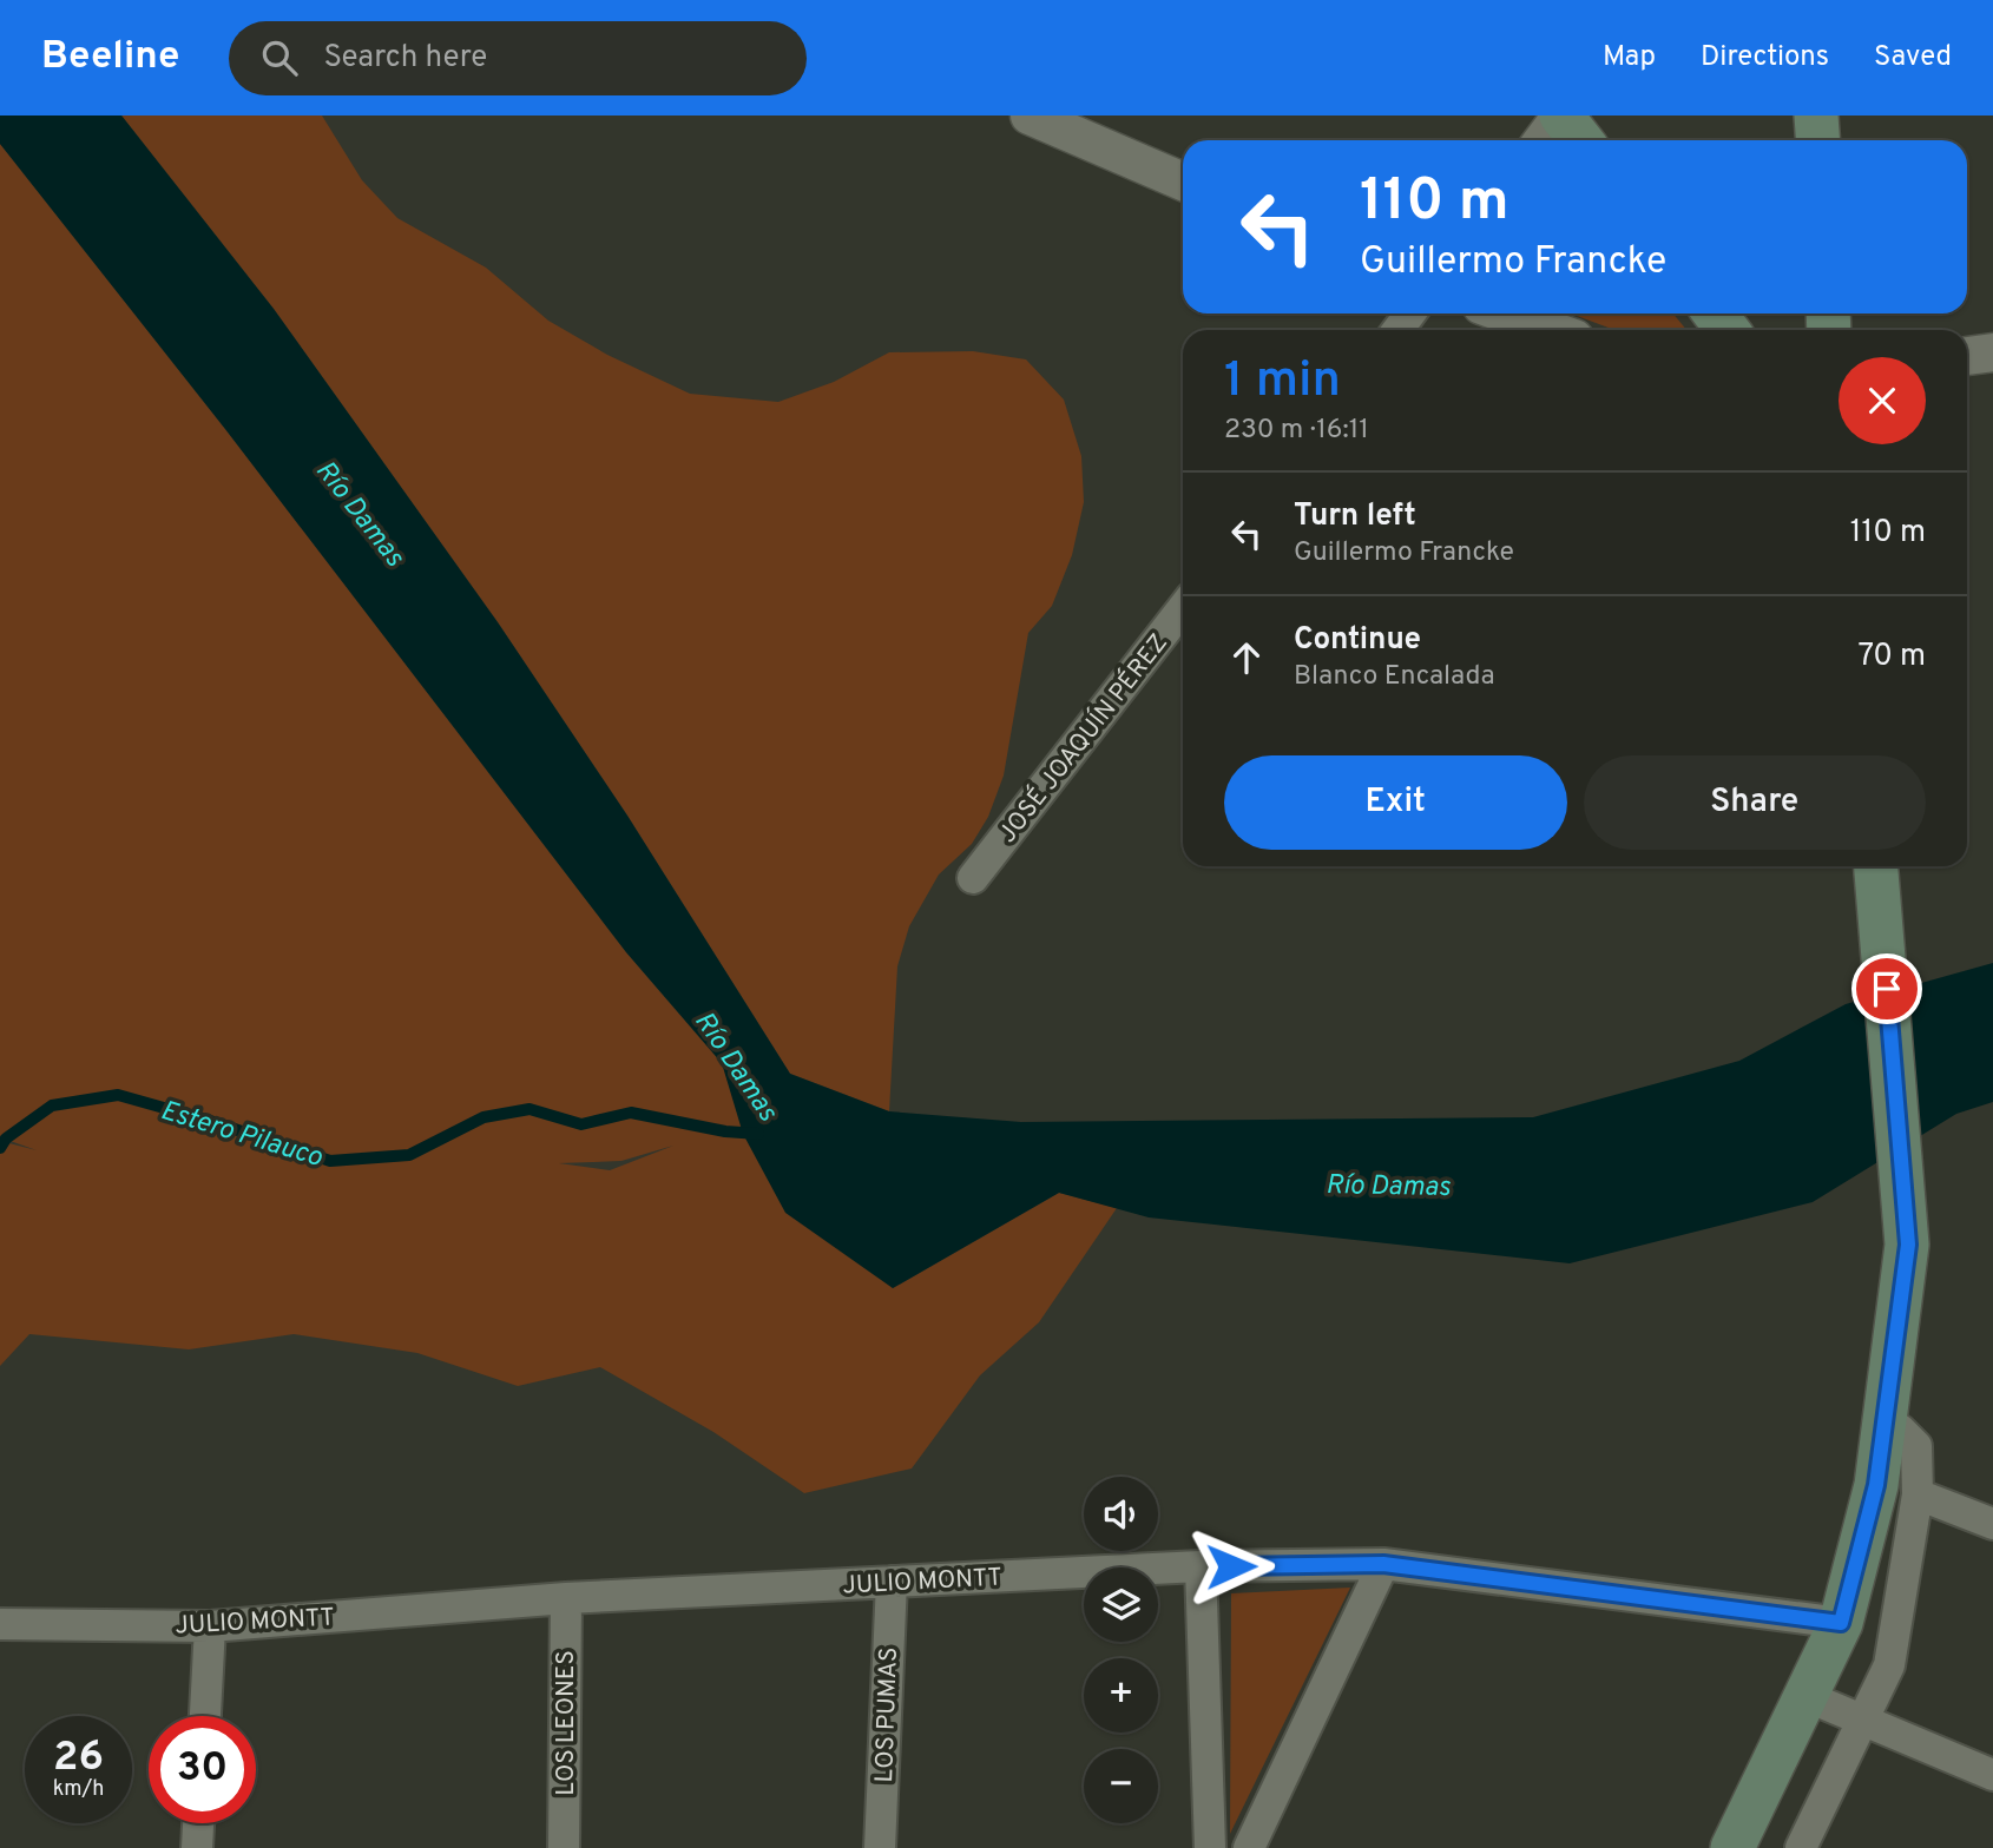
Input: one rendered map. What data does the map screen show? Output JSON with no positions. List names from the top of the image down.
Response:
{
  "streets": {
    "street": [
      "JOSÉ JOAQUÍN PÉREZ",
      "JULIO MONTT",
      "LOS PUMAS",
      "LOS LEONES"
    ]
  },
  "crossings": [
    ["JULIO MONTT", "LOS PUMAS"],
    ["JULIO MONTT", "LOS LEONES"]
  ],
  "water": ["Río Damas", "Estero Pilauco"],
  "page": {
    "header": "Beeline",
    "search": "Search here",
    "nav": ["Map", "Directions", "Saved"],
    "turn": ["110 m", "Guillermo Francke"],
    "heading": ["1 min", "230 m · 16:11"],
    "list": [
      {
        "name": "Turn left",
        "note": "Guillermo Francke",
        "value": "110 m"
      },
      {
        "name": "Continue",
        "note": "Blanco Encalada",
        "value": "70 m"
      }
    ],
    "buttons": ["Exit", "Share"],
    "map_buttons": ["+", "−"],
    "speed": "26 km/h",
    "limit": "30"
  }
}
